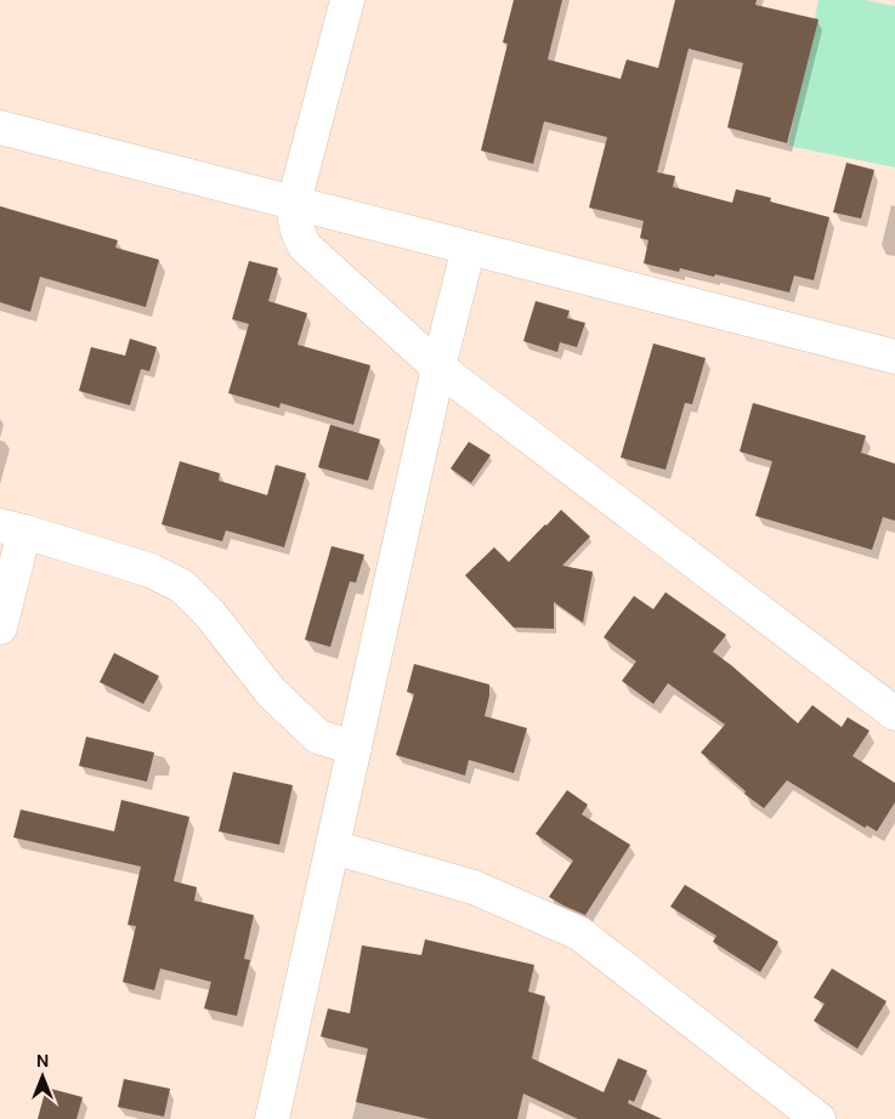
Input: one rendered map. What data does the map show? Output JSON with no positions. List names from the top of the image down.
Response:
{
  "north": "top"
}
